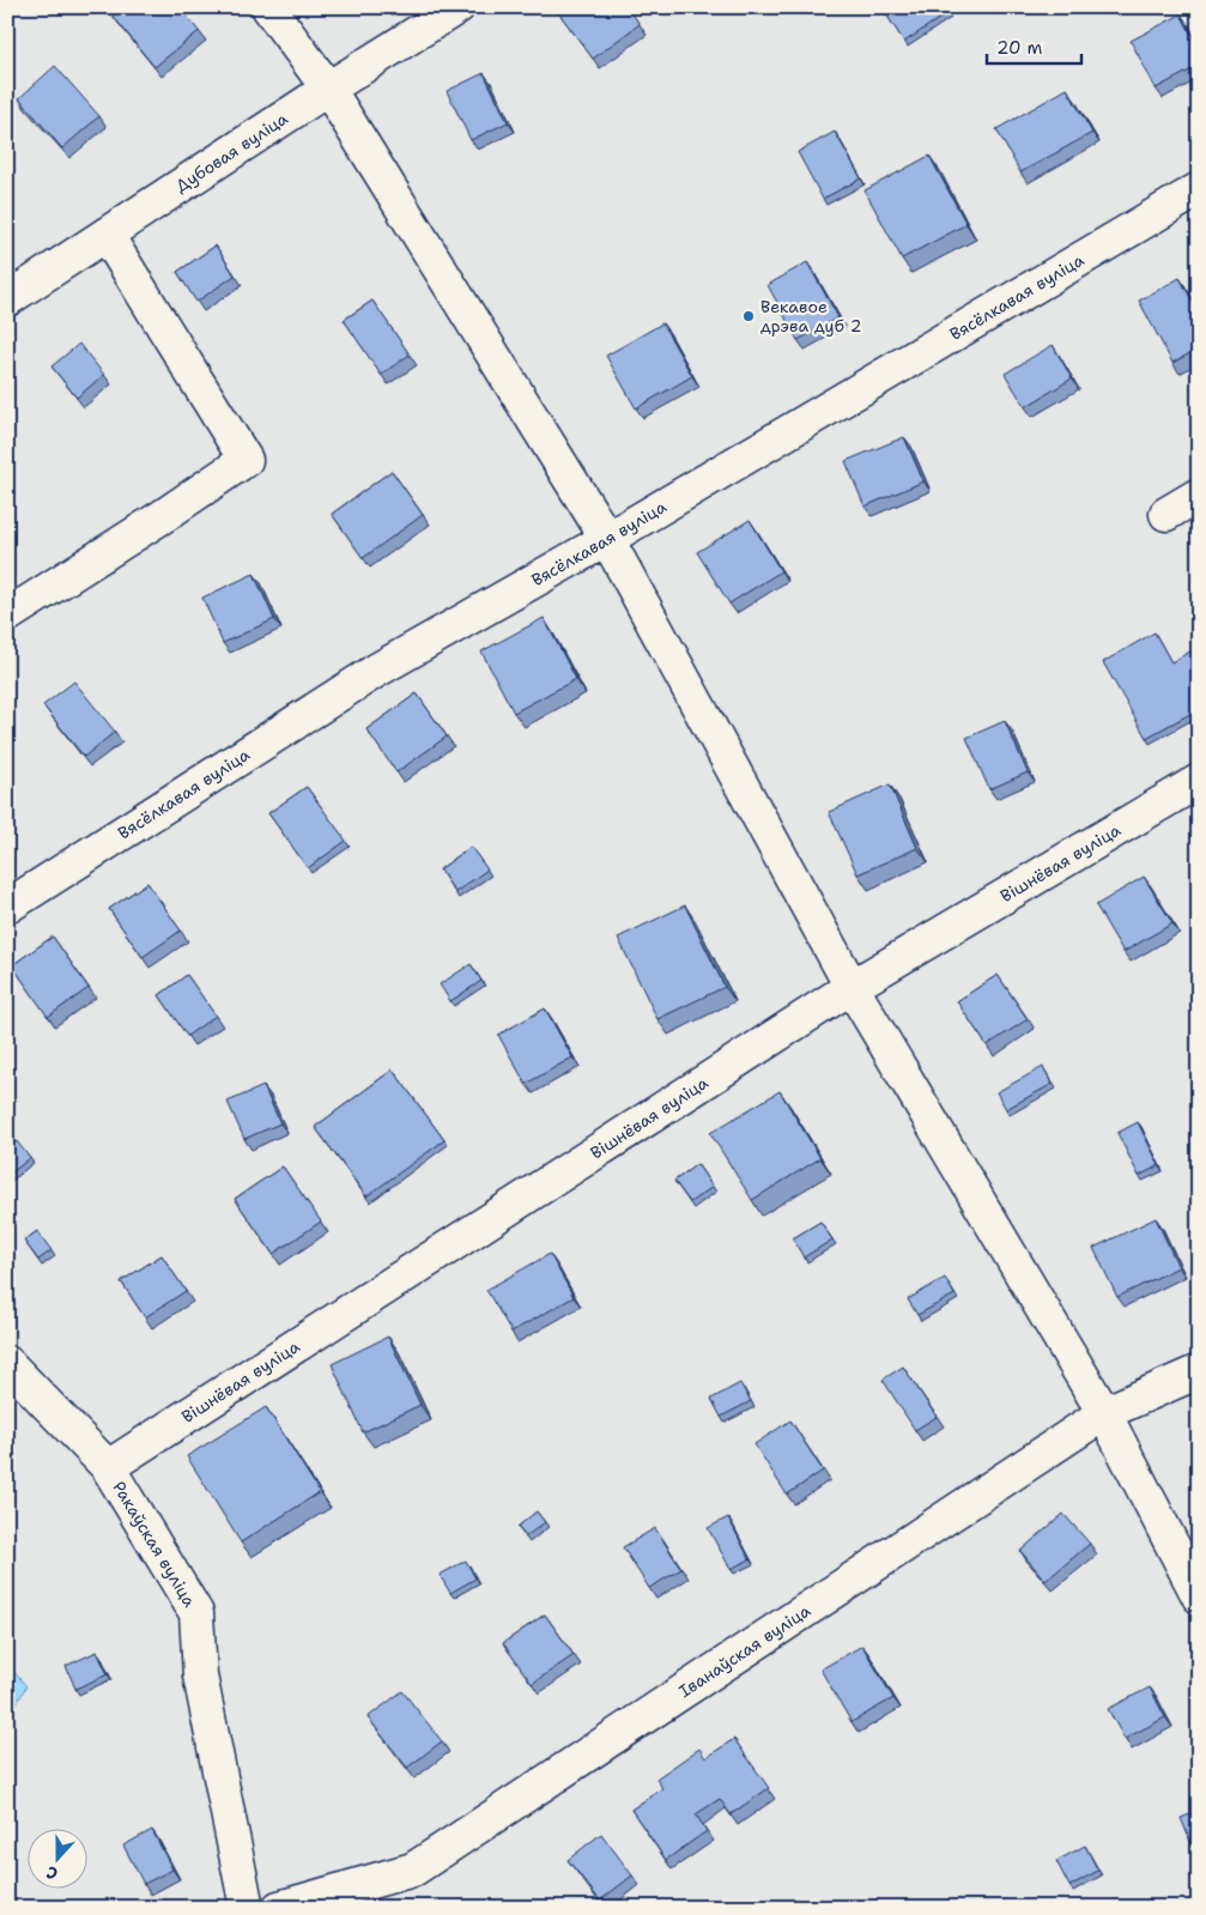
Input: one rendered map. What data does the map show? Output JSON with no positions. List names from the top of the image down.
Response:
{
  "streets": {
    "street": [
      "Дубовая вуліца",
      "Вясёлкавая вуліца",
      "Вішнёвая вуліца",
      "Ракаўская вуліца",
      "Іванаўская вуліца"
    ]
  },
  "crossings": [
    ["Вішнёвая вуліца", "Ракаўская вуліца"]
  ],
  "places": ["Векавое дрэва дуб 2"],
  "scale_bar": "20 m",
  "north": "bottom"
}
